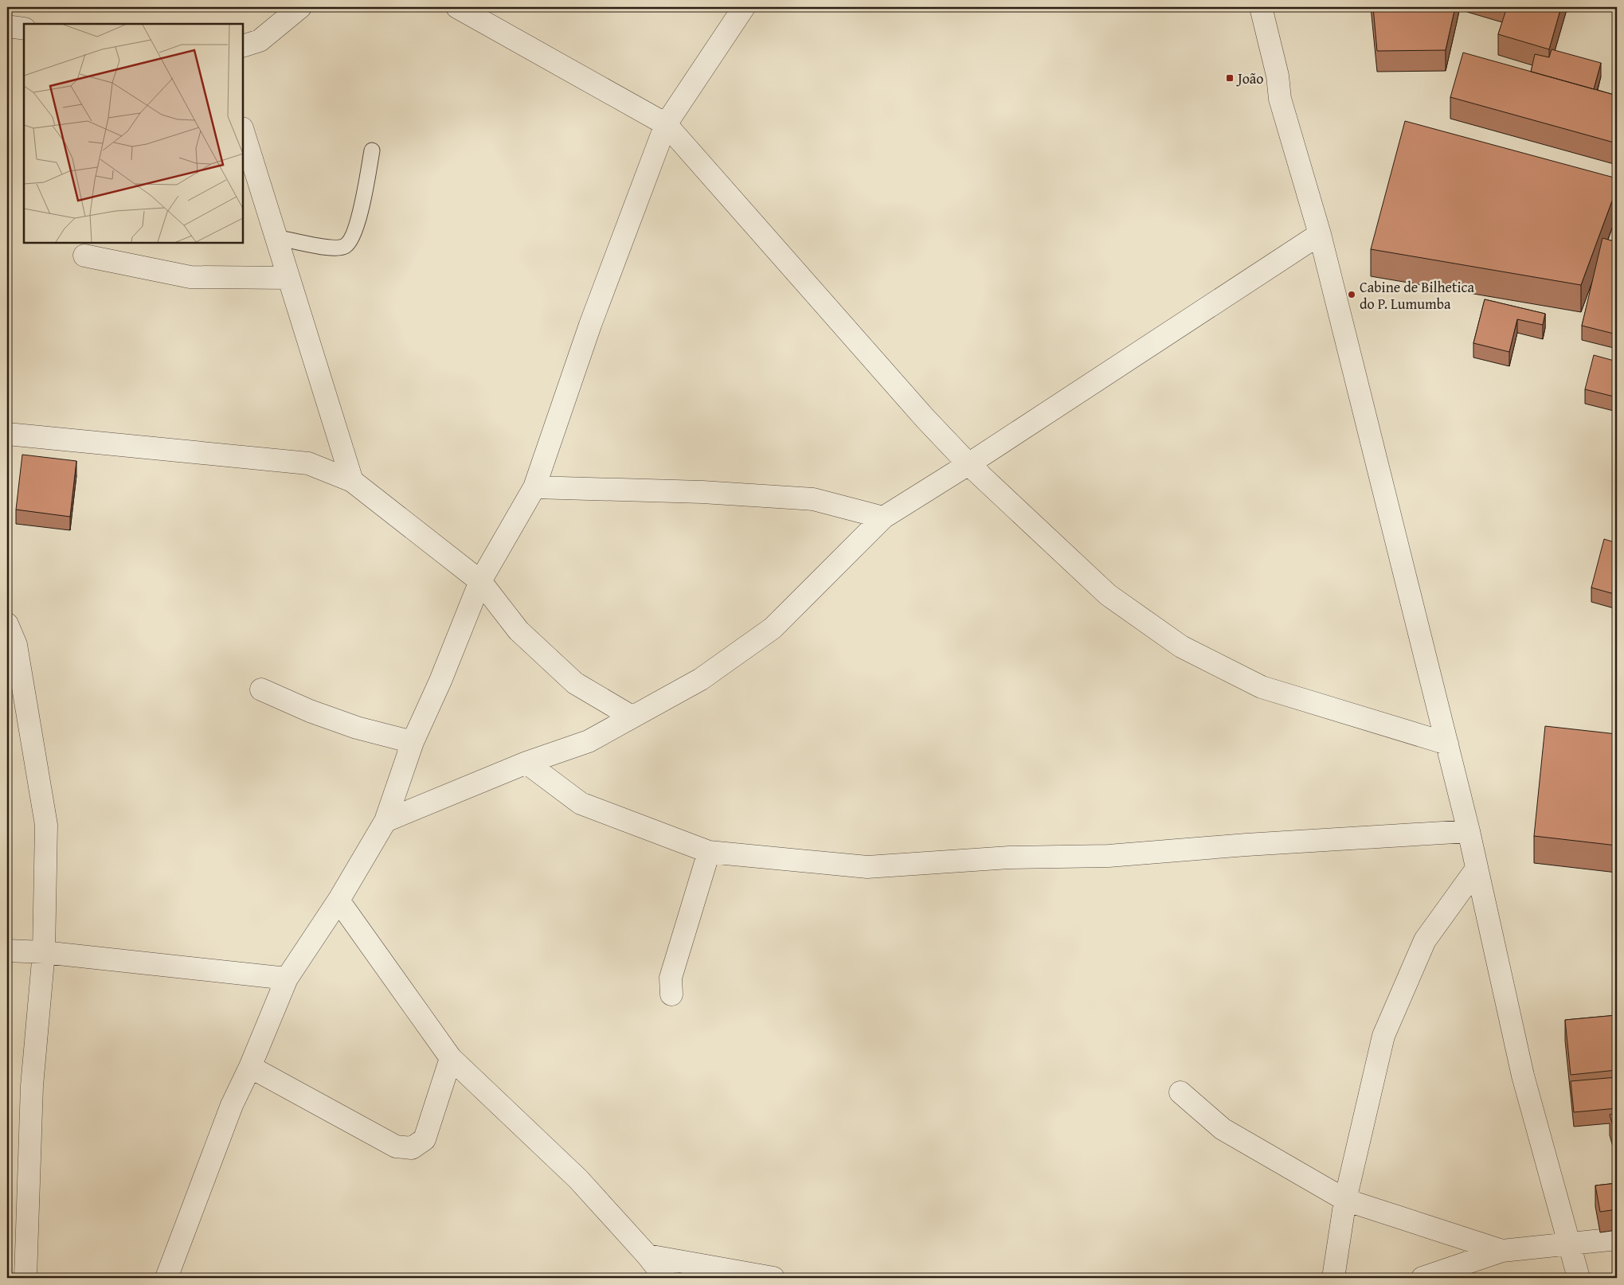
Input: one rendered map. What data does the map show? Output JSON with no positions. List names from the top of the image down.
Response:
{
  "places": {
    "transit": ["João"],
    "other": ["Cabine de Bilhetica do P. Lumumba"]
  }
}
